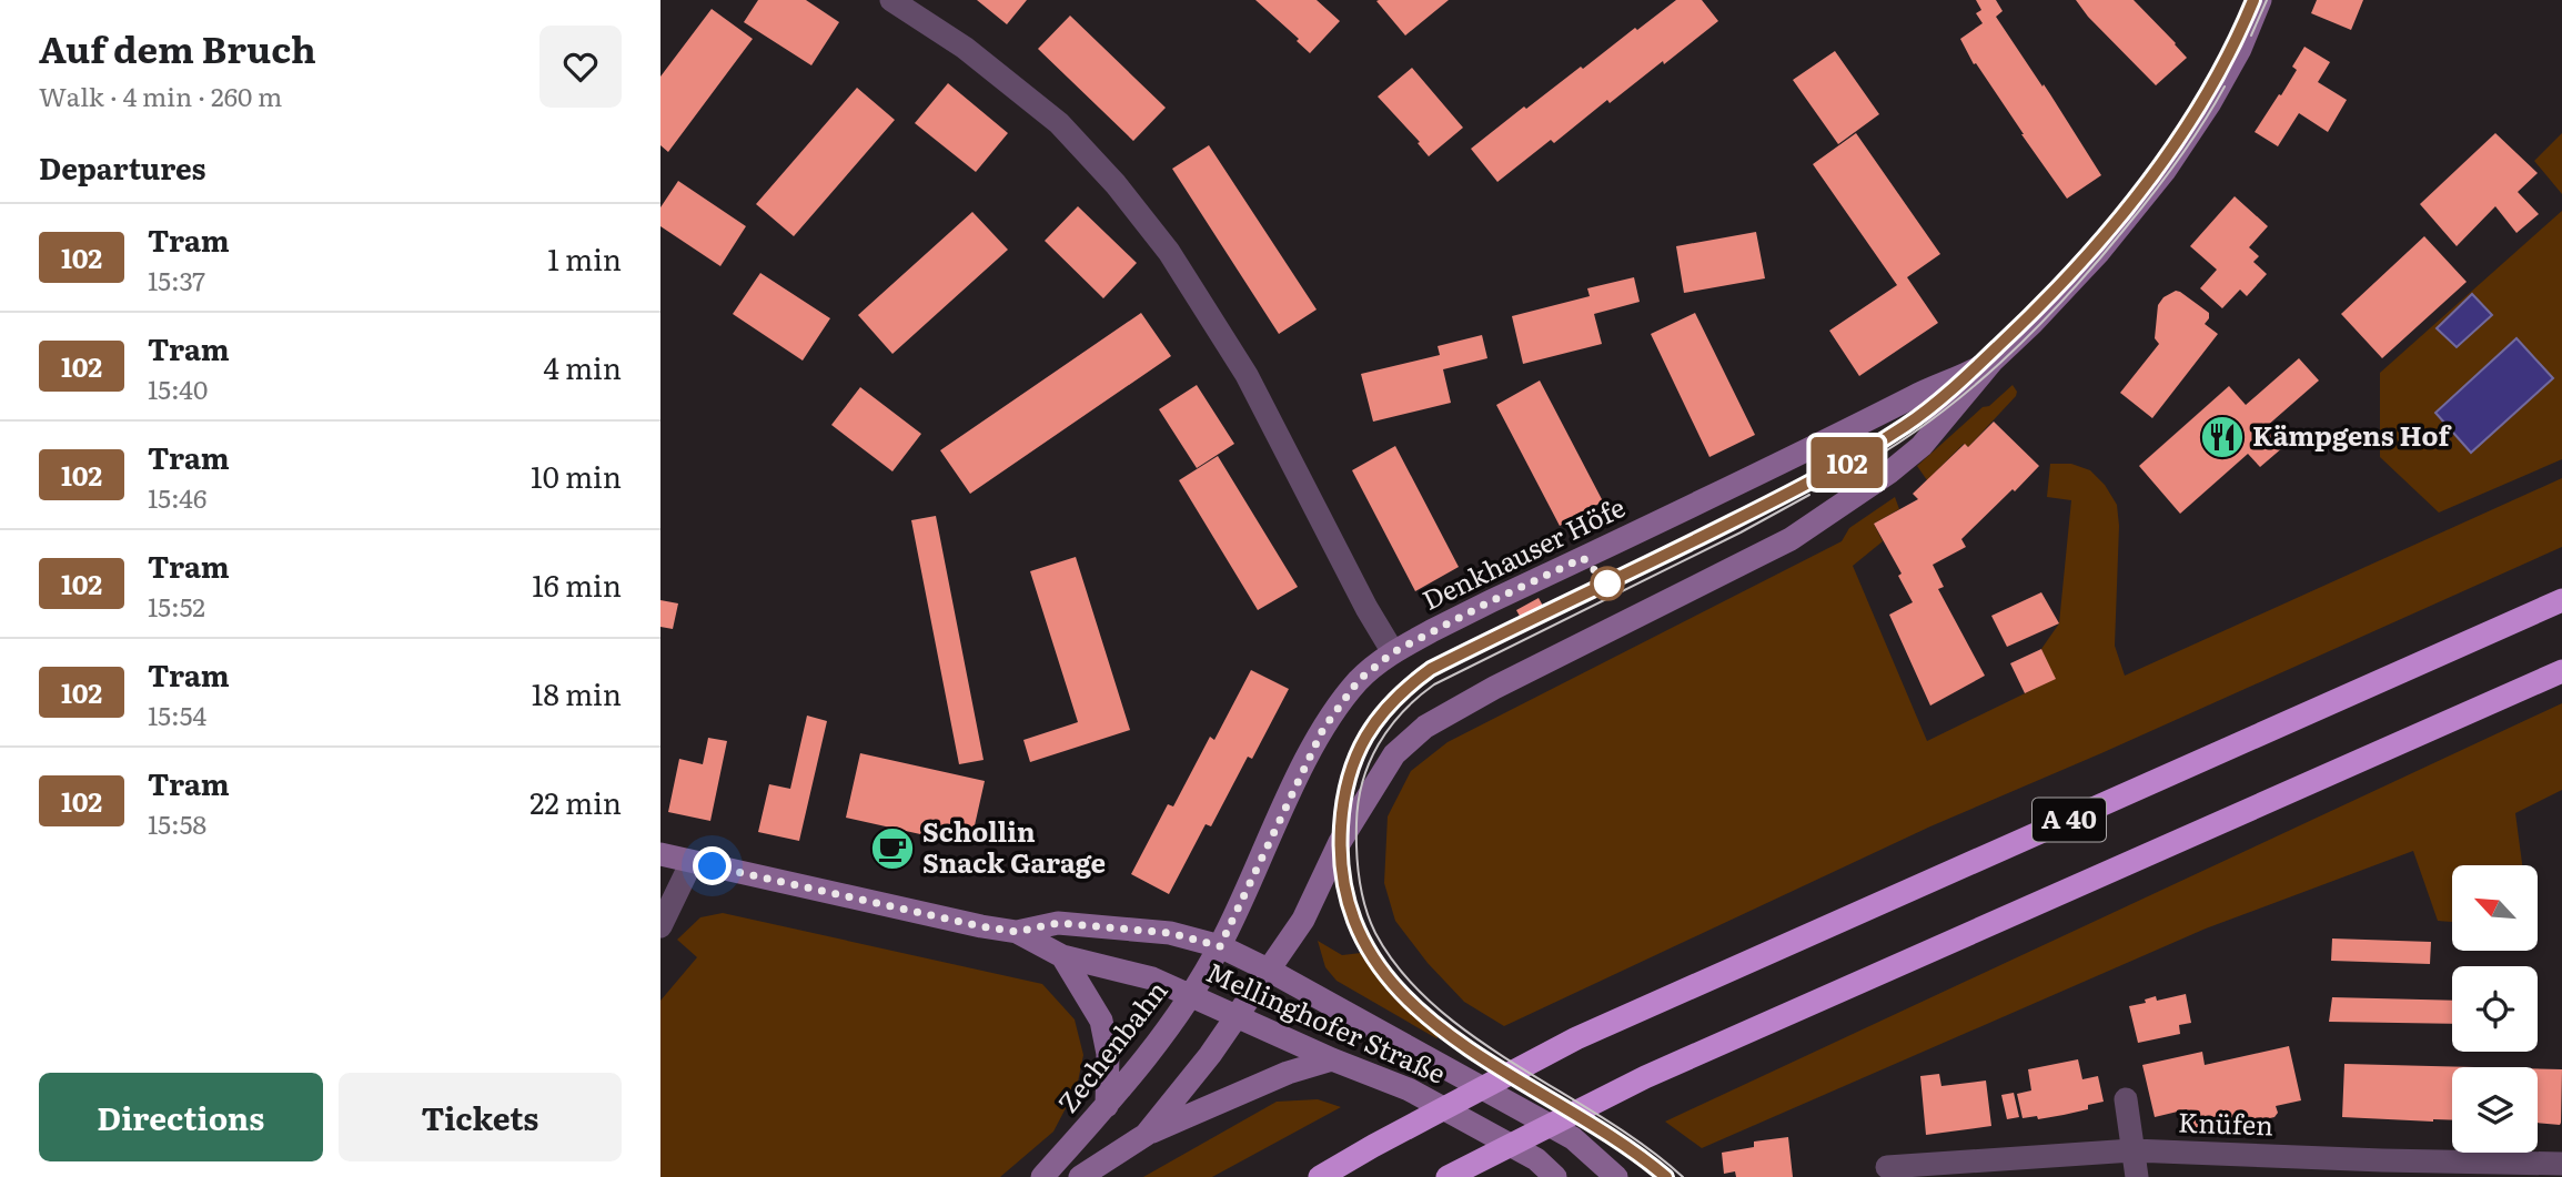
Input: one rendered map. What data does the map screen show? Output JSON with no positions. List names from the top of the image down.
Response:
{
  "streets": {
    "highway": ["A 40"],
    "main road": ["Denkhauser Höfe", "Mellinghofer Straße", "Zechenbahn"],
    "street": ["Knüfen"]
  },
  "crossings": [
    ["Denkhauser Höfe", "Mellinghofer Straße"],
    ["Denkhauser Höfe", "Zechenbahn"],
    ["Mellinghofer Straße", "Zechenbahn"]
  ],
  "places": {
    "restaurant": ["Kämpgens Hof"],
    "cafe": ["Schollin Snack Garage"]
  },
  "lines": ["tram line 102"],
  "north": "top left",
  "page": {
    "heading": [
      ["Auf dem Bruch", "Walk · 4 min · 260 m"],
      "Departures"
    ],
    "on_map": "102",
    "list": [
      {
        "mark": "102",
        "name": "Tram",
        "note": "15:37",
        "value": "1 min"
      },
      {
        "mark": "102",
        "name": "Tram",
        "note": "15:40",
        "value": "4 min"
      },
      {
        "mark": "102",
        "name": "Tram",
        "note": "15:46",
        "value": "10 min"
      },
      {
        "mark": "102",
        "name": "Tram",
        "note": "15:52",
        "value": "16 min"
      },
      {
        "mark": "102",
        "name": "Tram",
        "note": "15:54",
        "value": "18 min"
      },
      {
        "mark": "102",
        "name": "Tram",
        "note": "15:58",
        "value": "22 min"
      }
    ],
    "buttons": ["Directions", "Tickets"]
  }
}
